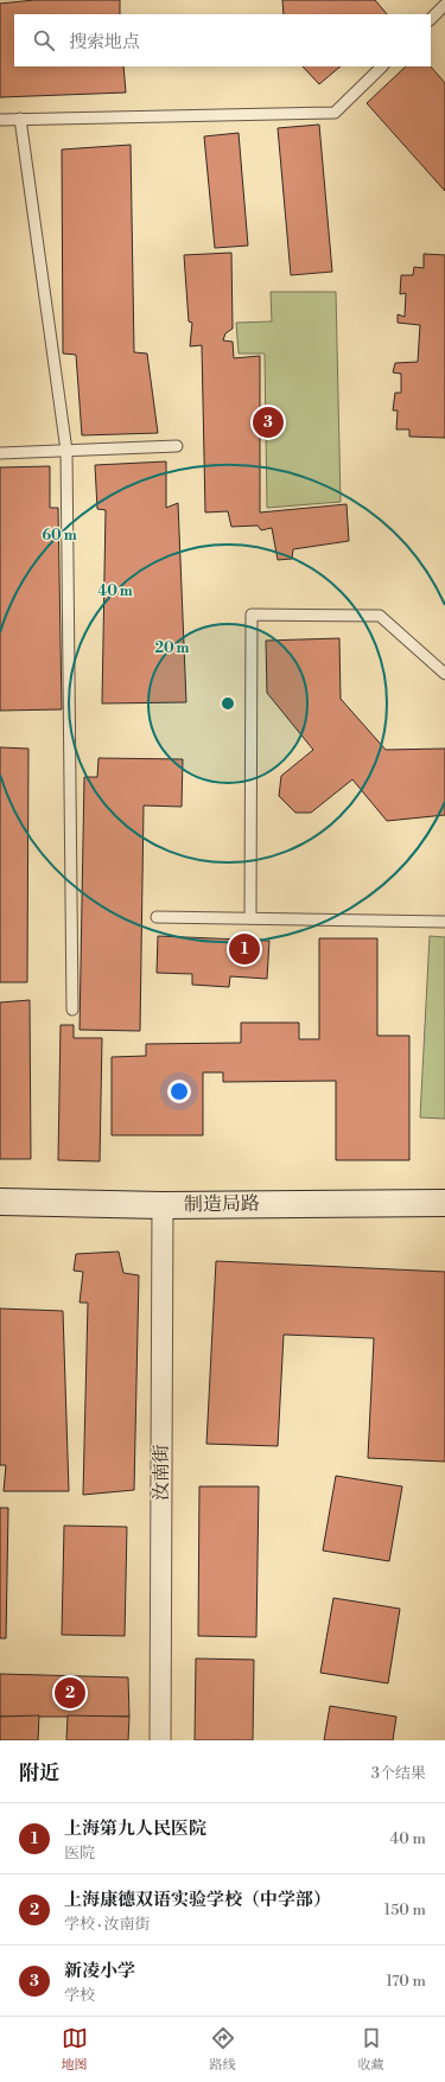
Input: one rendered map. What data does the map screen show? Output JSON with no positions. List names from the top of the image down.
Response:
{
  "streets": {
    "street": ["制造局路", "汝南街"]
  },
  "crossings": [
    ["制造局路", "汝南街"]
  ],
  "page": {
    "search": "搜索地点",
    "pins": ["3", "1", "2"],
    "heading": ["附近", "3个结果"],
    "list": [
      {
        "mark": "1",
        "name": "上海第九人民医院",
        "note": "医院",
        "value": "40 m"
      },
      {
        "mark": "2",
        "name": "上海康德双语实验学校（中学部）",
        "note": "学校 · 汝南街",
        "value": "150 m"
      },
      {
        "mark": "3",
        "name": "新凌小学",
        "note": "学校",
        "value": "170 m"
      }
    ],
    "nav": ["地图", "路线", "收藏"]
  },
  "rings": ["60 m", "40 m", "20 m"]
}
